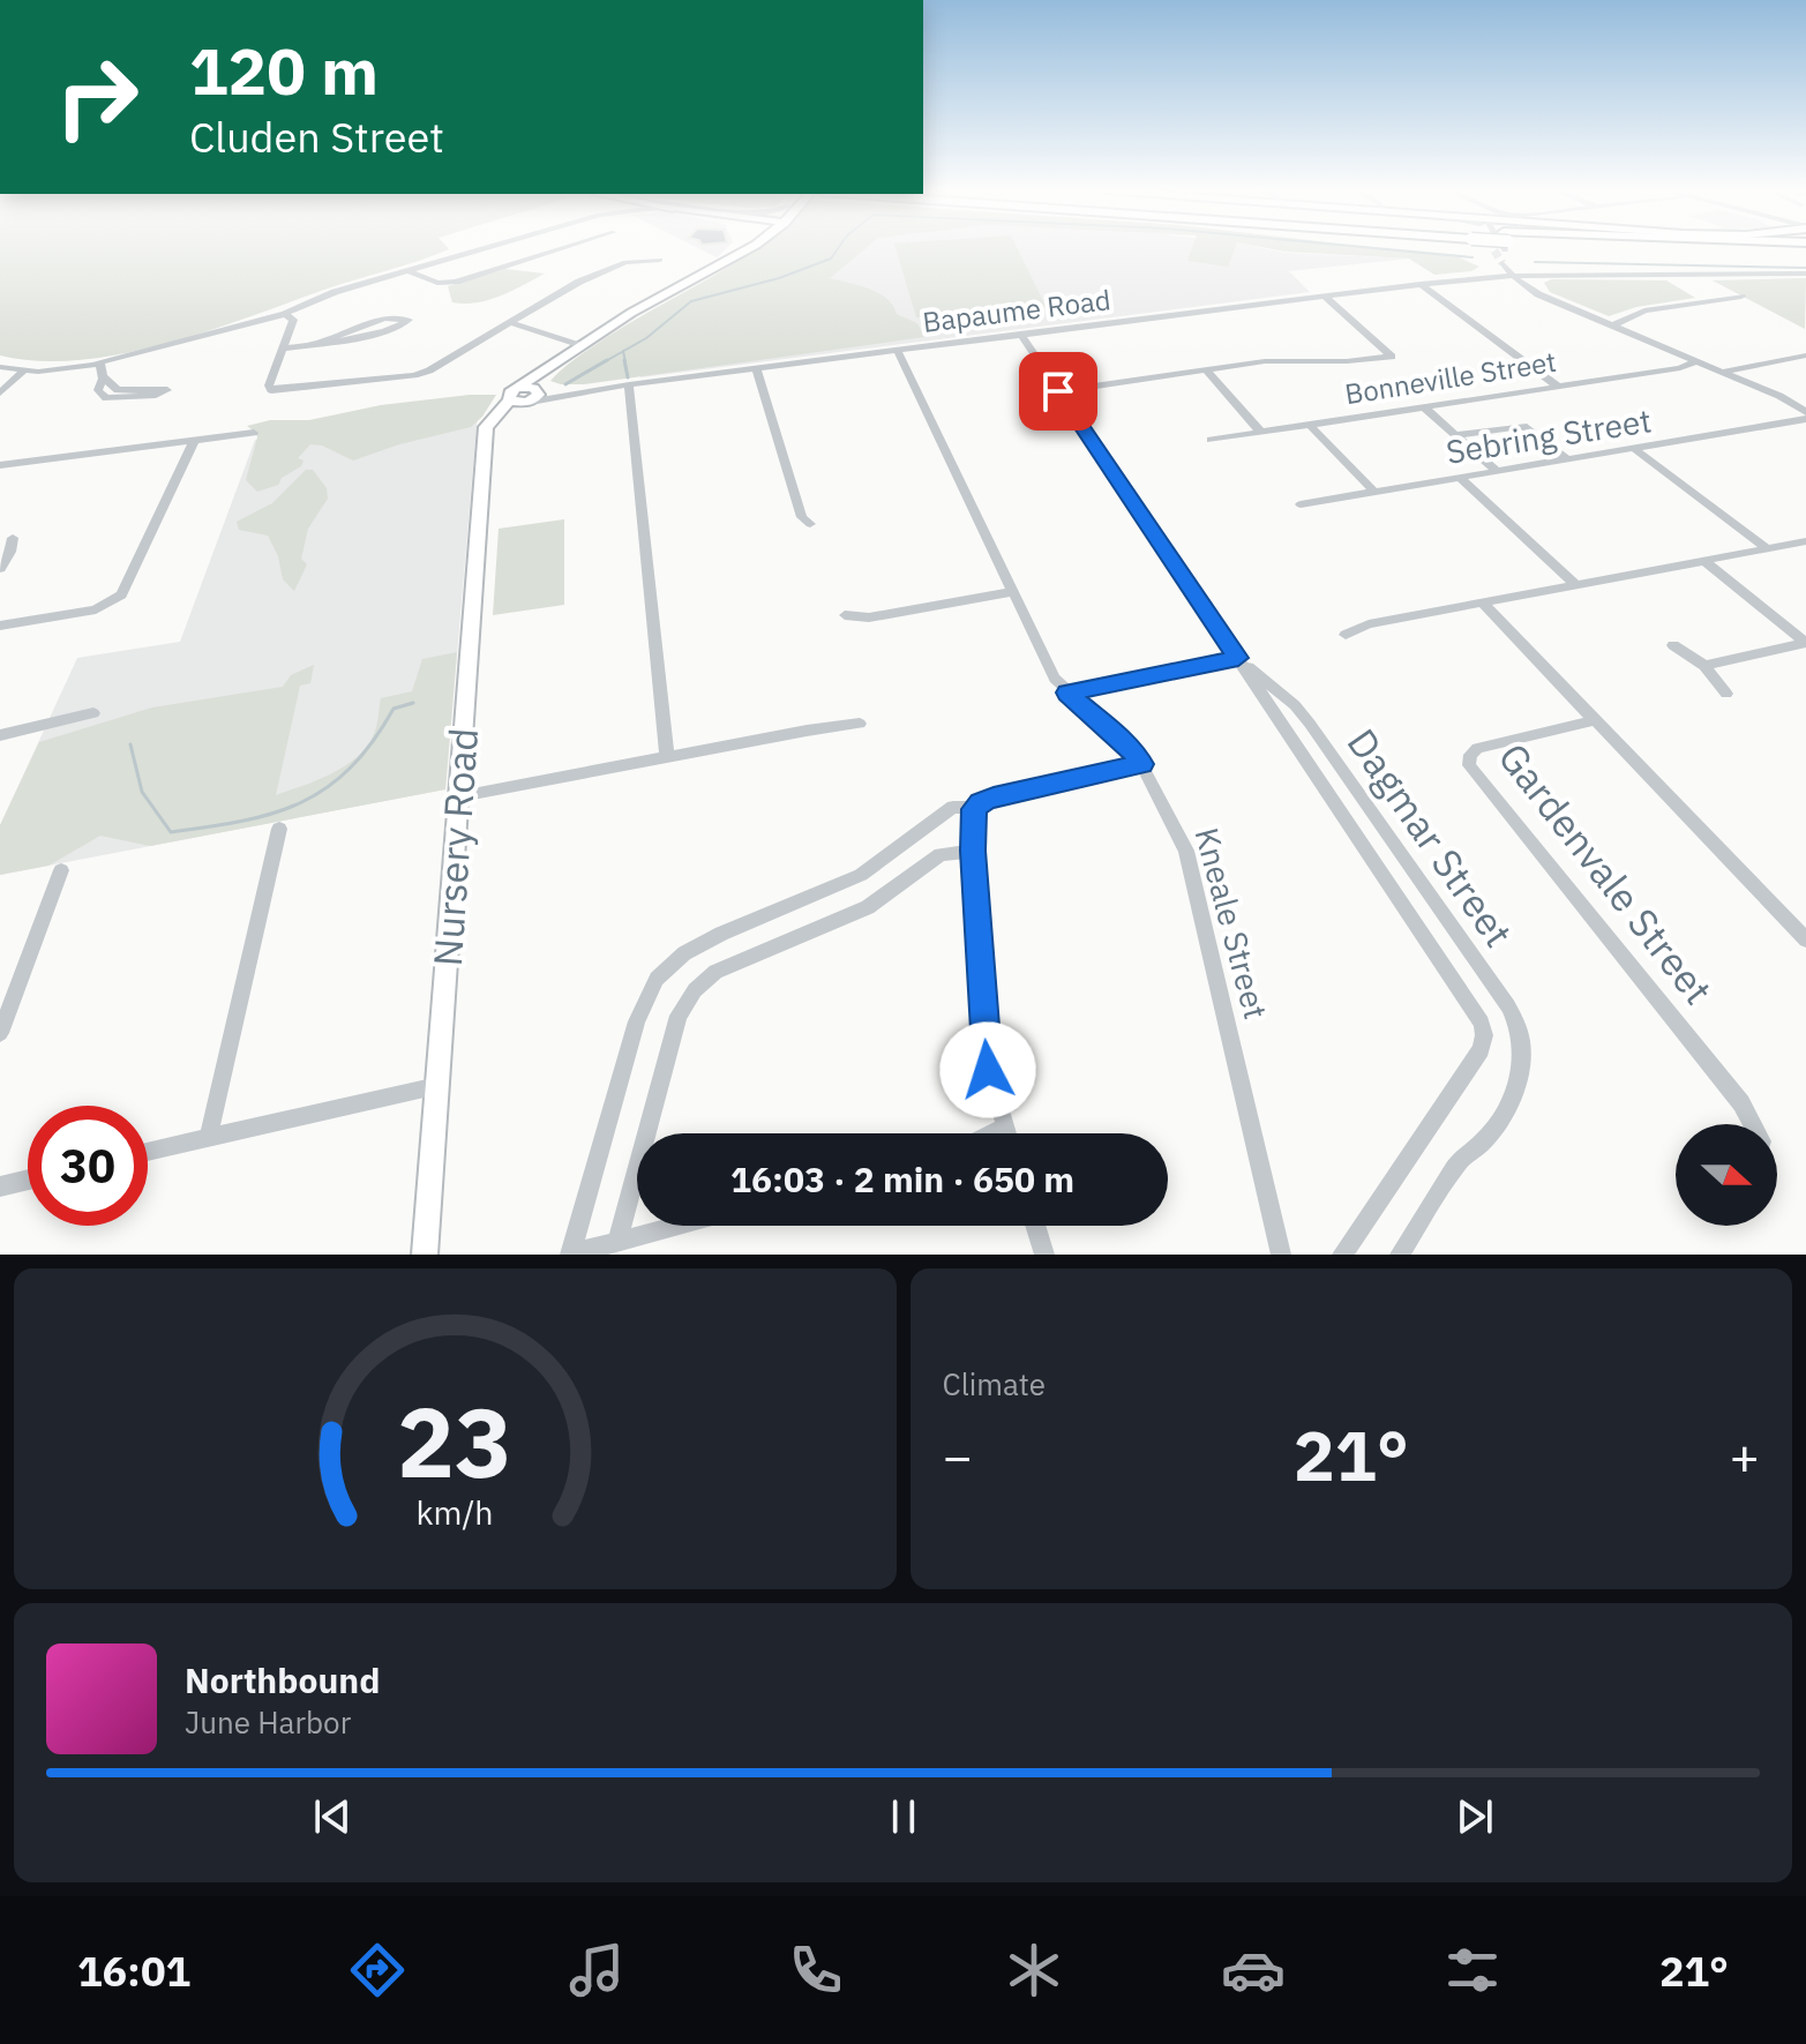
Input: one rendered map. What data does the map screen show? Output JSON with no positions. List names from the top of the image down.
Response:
{
  "streets": {
    "main road": ["Nursery Road"],
    "street": [
      "Bapaume Road",
      "Bonneville Street",
      "Sebring Street",
      "Dagmar Street",
      "Gardenvale Street",
      "Kneale Street"
    ]
  },
  "crossings": [
    ["Bapaume Road", "Dagmar Street"],
    ["Bapaume Road", "Kneale Street"]
  ],
  "north": "right",
  "page": {
    "turn": ["120 m", "Cluden Street"],
    "limit": "30",
    "trip": "16:03 · 2 min · 650 m",
    "tile": "Climate",
    "heat": ["−", "21°", "+"],
    "song": ["Northbound", "June Harbor"],
    "tabs": ["16:01", "21°"],
    "gauge": ["23", "km/h"]
  }
}
